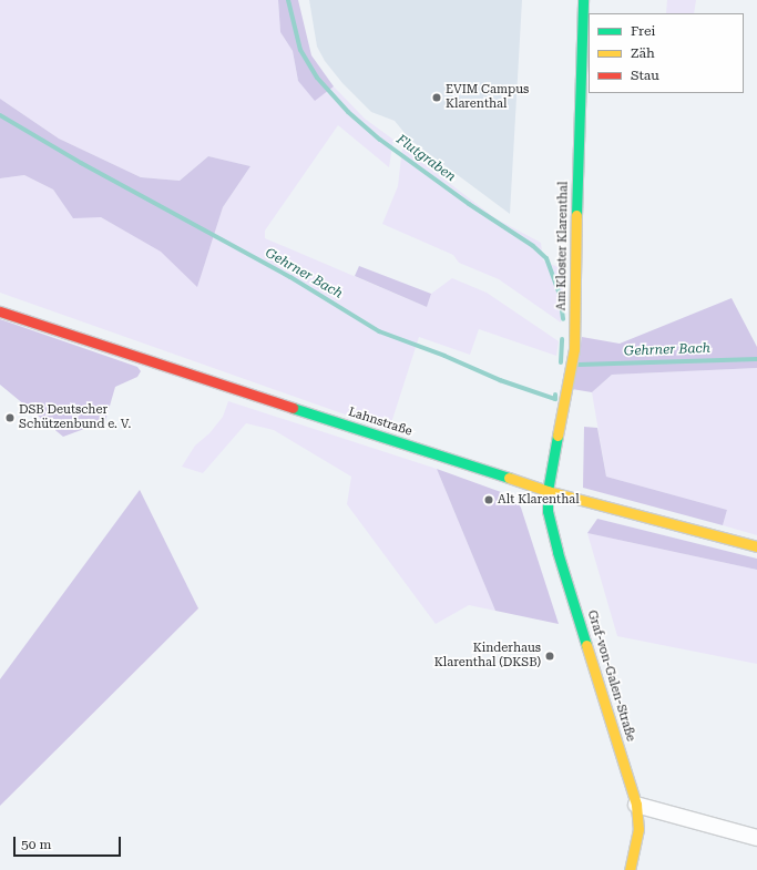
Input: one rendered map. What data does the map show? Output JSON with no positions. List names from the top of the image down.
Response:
{
  "streets": {
    "street": ["Am Kloster Klarenthal", "Lahnstraße", "Graf-von-Galen-Straße"]
  },
  "crossings": [
    ["Am Kloster Klarenthal", "Lahnstraße"],
    ["Am Kloster Klarenthal", "Graf-von-Galen-Straße"],
    ["Lahnstraße", "Graf-von-Galen-Straße"]
  ],
  "water": ["Flutgraben", "Gehrner Bach"],
  "places": [
    "EVIM Campus Klarenthal",
    "DSB Deutscher Schützenbund e. V.",
    "Alt Klarenthal",
    "Kinderhaus Klarenthal (DKSB)"
  ],
  "legend": ["Frei", "Zäh", "Stau"],
  "scale_bar": "50 m"
}
